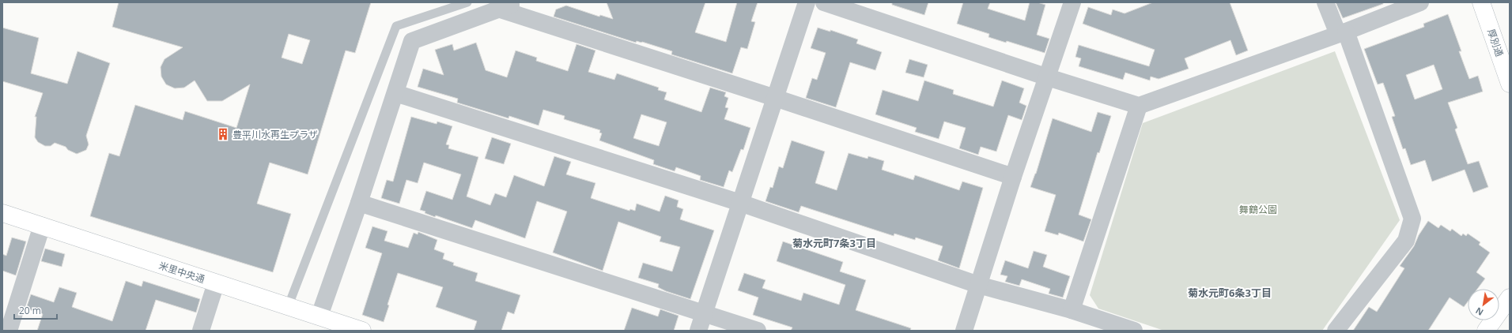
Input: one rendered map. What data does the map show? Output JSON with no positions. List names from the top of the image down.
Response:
{
  "streets": {
    "street": ["厚別通", "米里中央通"]
  },
  "districts": ["菊水元町7条3丁目", "菊水元町6条3丁目"],
  "parks": ["舞鶴公園"],
  "places": {
    "building": ["豊平川水再生プラザ"]
  },
  "scale_bar": "20 m",
  "north": "bottom left"
}
